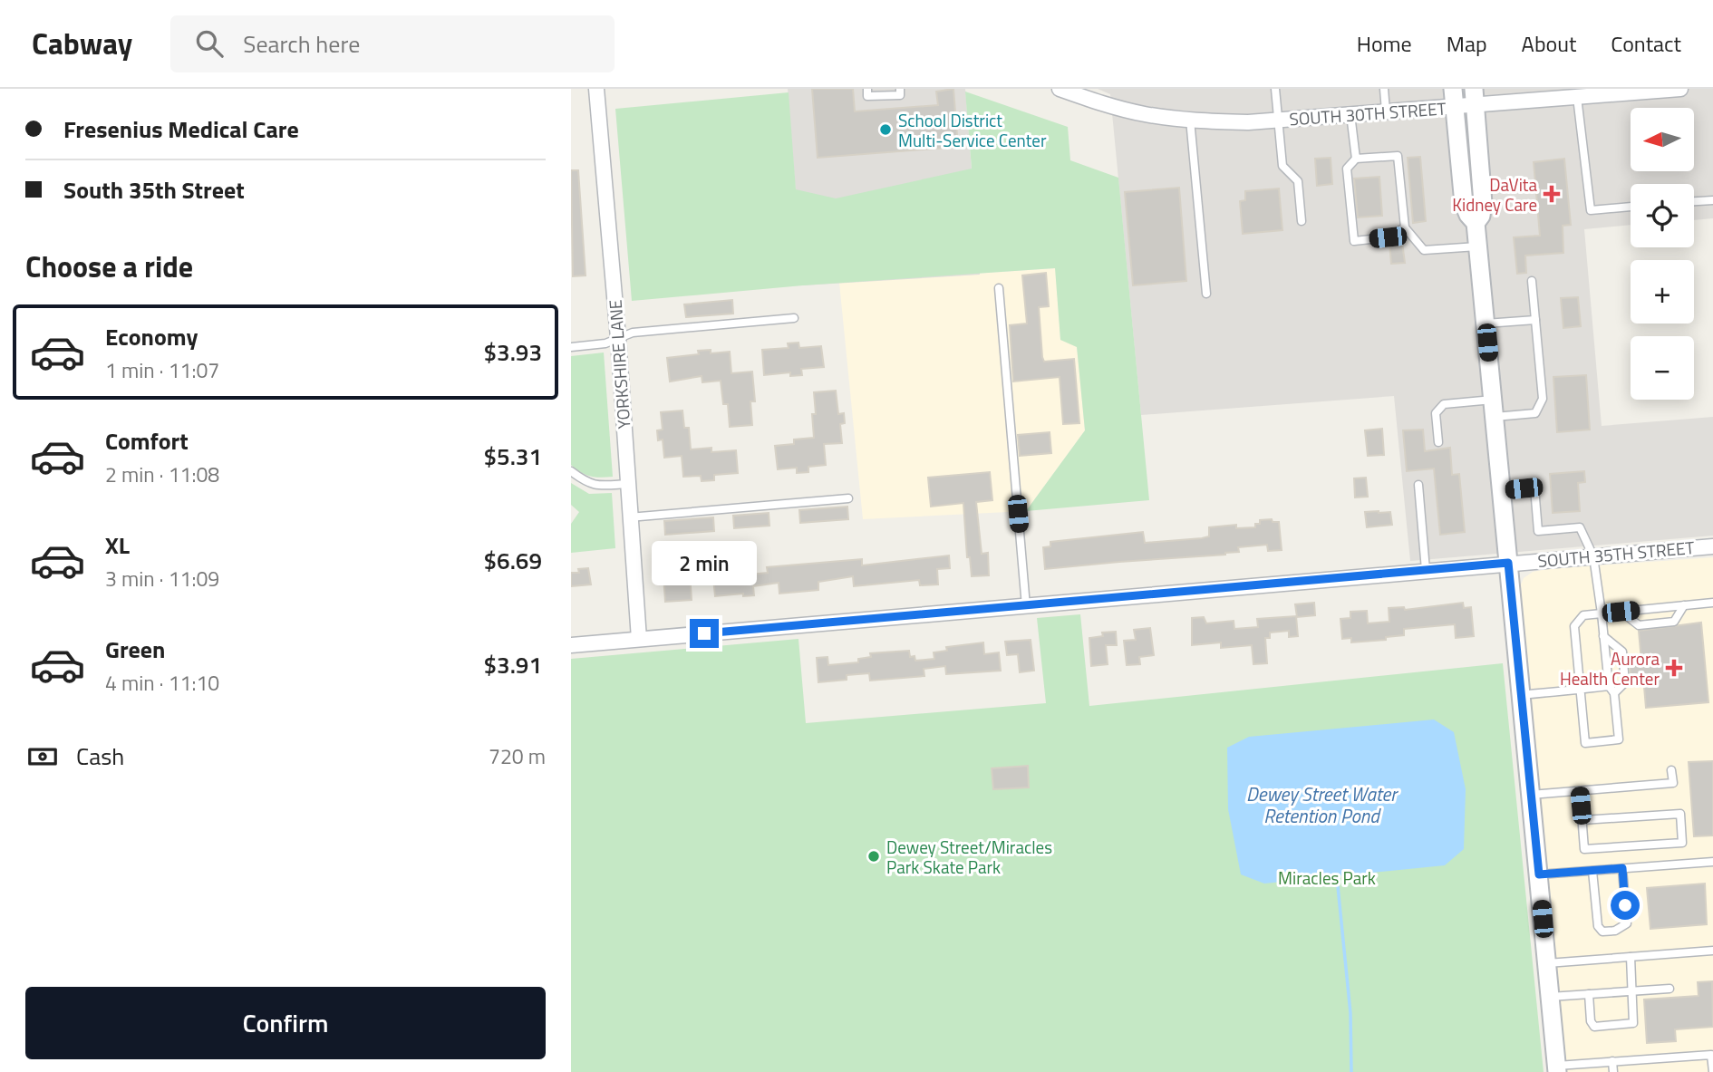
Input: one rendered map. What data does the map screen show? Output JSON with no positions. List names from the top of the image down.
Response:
{
  "streets": {
    "street": ["SOUTH 30TH STREET", "YORKSHIRE LANE", "SOUTH 35TH STREET"]
  },
  "crossings": [
    ["YORKSHIRE LANE", "SOUTH 35TH STREET"]
  ],
  "water": ["Dewey Street Water Retention Pond"],
  "parks": ["Miracles Park"],
  "places": {
    "other": ["School District Multi-Service Center", "Dewey Street/Miracles Park Skate Park"],
    "health": ["DaVita Kidney Care", "Aurora Health Center"]
  },
  "north": "left",
  "page": {
    "header": "Cabway",
    "search": "Search here",
    "nav": [
      "Home",
      "Map",
      "About",
      "Contact"
    ],
    "banner": ["Fresenius Medical Care", "South 35th Street"],
    "map_buttons": ["+", "−"],
    "heading": "Choose a ride",
    "list": [
      {
        "name": "Economy",
        "note": "1 min · 11:07",
        "value": "$3.93"
      },
      {
        "name": "Comfort",
        "note": "2 min · 11:08",
        "value": "$5.31"
      },
      {
        "name": "XL",
        "note": "3 min · 11:09",
        "value": "$6.69"
      },
      {
        "name": "Green",
        "note": "4 min · 11:10",
        "value": "$3.91"
      }
    ],
    "bubble": "2 min",
    "pay": ["Cash", "720 m"],
    "buttons": "Confirm"
  }
}
